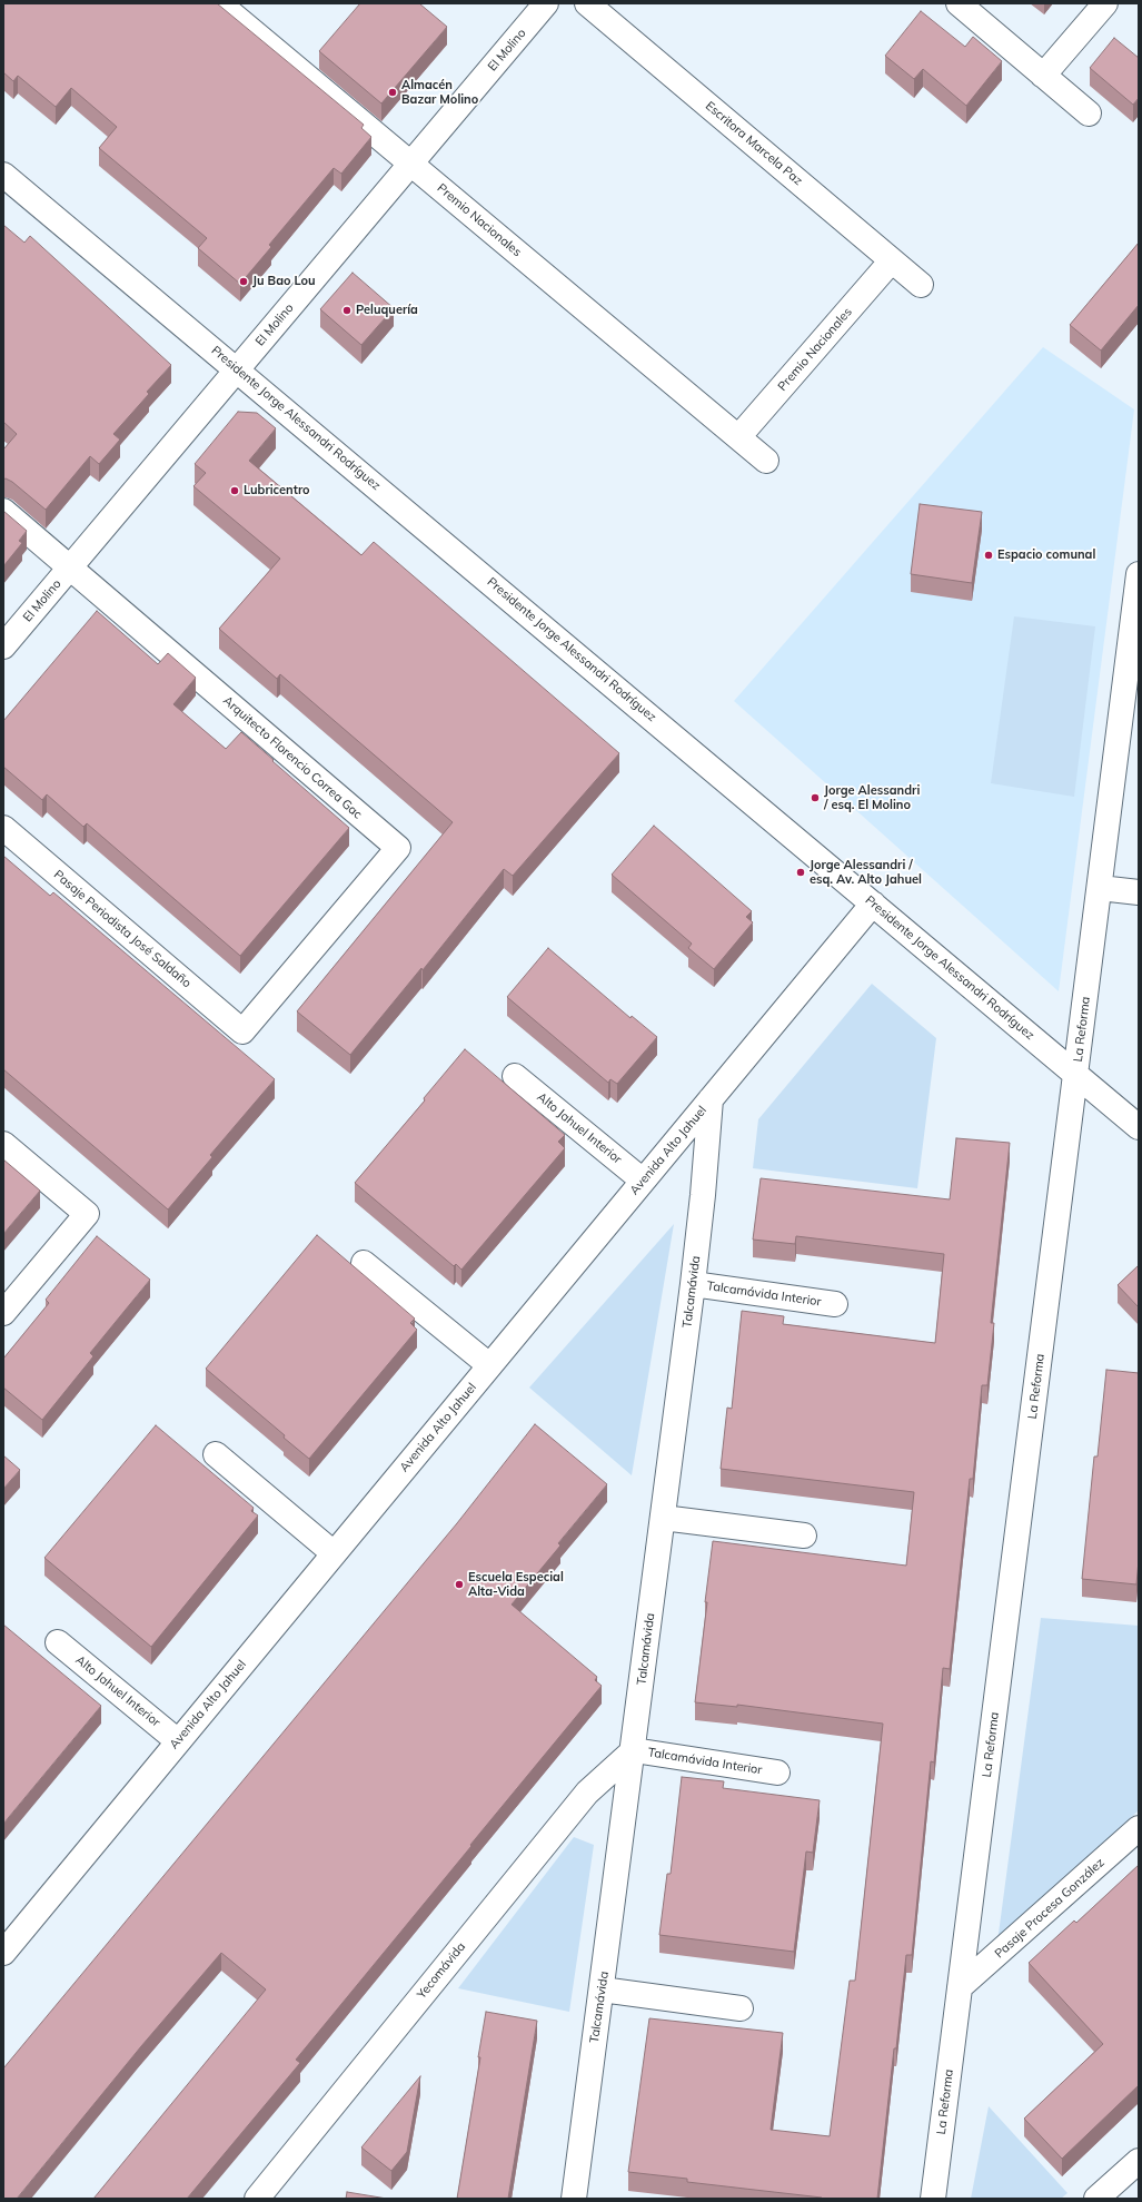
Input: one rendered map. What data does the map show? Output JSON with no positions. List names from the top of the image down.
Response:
{
  "streets": {
    "street": [
      "El Molino",
      "Escritora Marcela Paz",
      "Premio Nacionales",
      "Presidente Jorge Alessandri Rodríguez",
      "Arquitecto Florencio Correa Gac",
      "Pasaje Periodista José Saldaño",
      "La Reforma",
      "Alto Jahuel Interior",
      "Avenida Alto Jahuel",
      "Talcamávida",
      "Talcamávida Interior",
      "Pasaje Procesa González",
      "Yecomávida"
    ]
  },
  "crossings": [
    ["El Molino", "Premio Nacionales"],
    ["El Molino", "Presidente Jorge Alessandri Rodríguez"],
    ["El Molino", "Arquitecto Florencio Correa Gac"],
    ["Escritora Marcela Paz", "Premio Nacionales"],
    ["Presidente Jorge Alessandri Rodríguez", "La Reforma"],
    ["Presidente Jorge Alessandri Rodríguez", "Avenida Alto Jahuel"],
    ["Arquitecto Florencio Correa Gac", "Pasaje Periodista José Saldaño"],
    ["La Reforma", "Pasaje Procesa González"],
    ["Alto Jahuel Interior", "Avenida Alto Jahuel"],
    ["Avenida Alto Jahuel", "Talcamávida"],
    ["Talcamávida", "Talcamávida Interior"],
    ["Talcamávida", "Yecomávida"],
    ["Talcamávida Interior", "Yecomávida"]
  ],
  "places": [
    "Almacén Bazar Molino",
    "Ju Bao Lou",
    "Peluquería",
    "Lubricentro",
    "Espacio comunal",
    "Jorge Alessandri / esq. El Molino",
    "Jorge Alessandri / esq. Av. Alto Jahuel",
    "Escuela Especial Alta-Vida"
  ]
}
